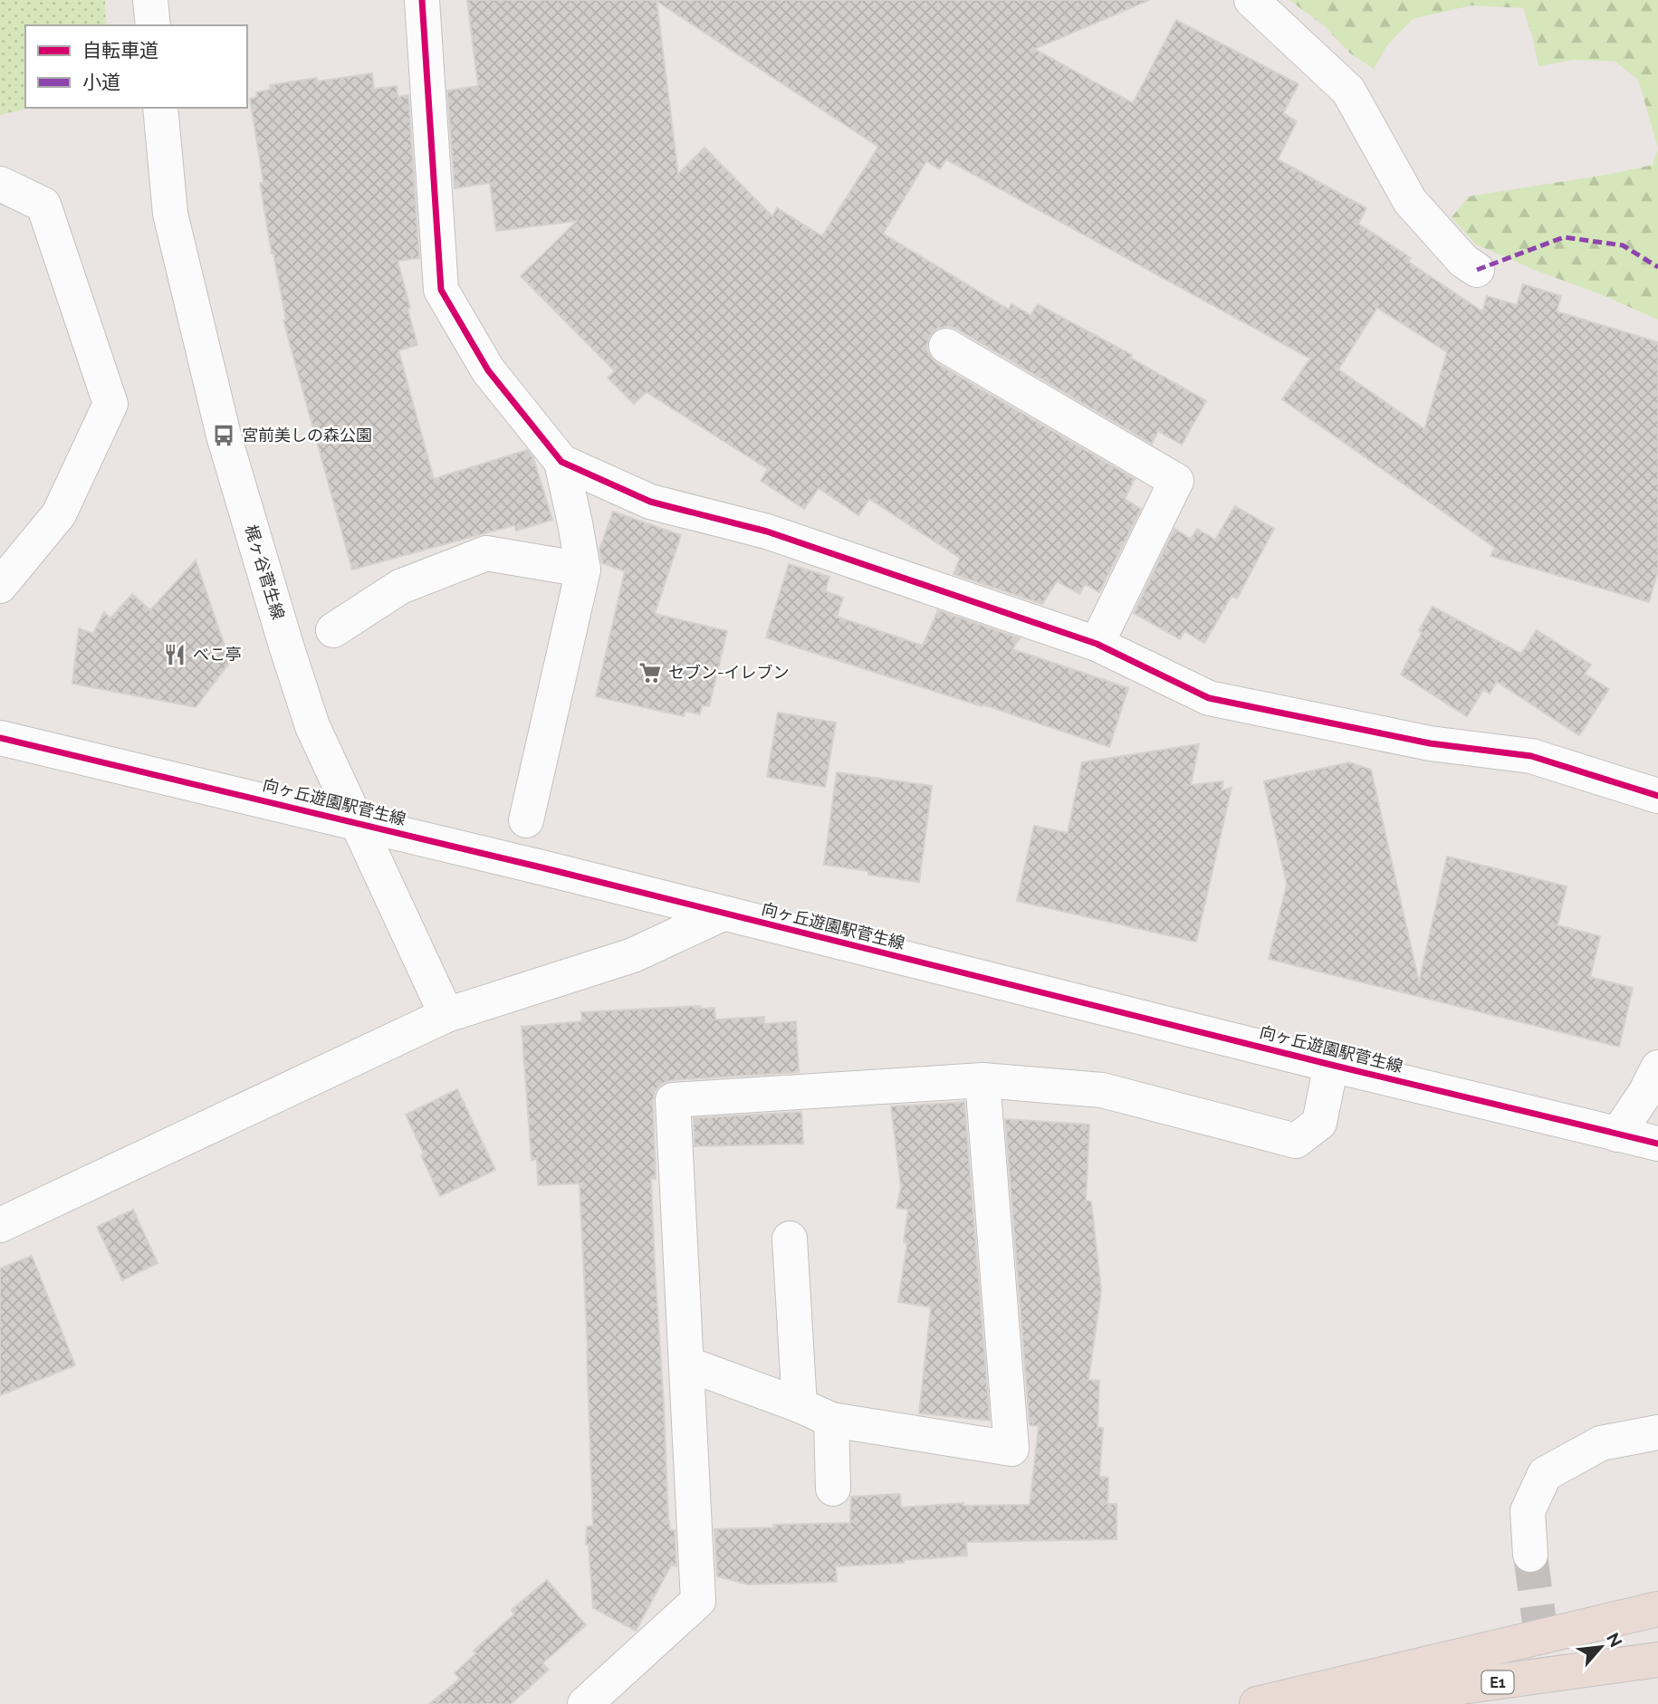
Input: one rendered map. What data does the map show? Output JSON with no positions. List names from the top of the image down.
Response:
{
  "streets": {
    "highway": ["E1"],
    "street": ["梶ヶ谷菅生線", "向ヶ丘遊園駅菅生線"]
  },
  "crossings": [
    ["梶ヶ谷菅生線", "向ヶ丘遊園駅菅生線"]
  ],
  "places": {
    "bus stop": ["宮前美しの森公園"],
    "restaurant": ["べこ亭"],
    "supermarket": ["セブン-イレブン"]
  },
  "legend": ["自転車道", "小道"],
  "north": "top right"
}
